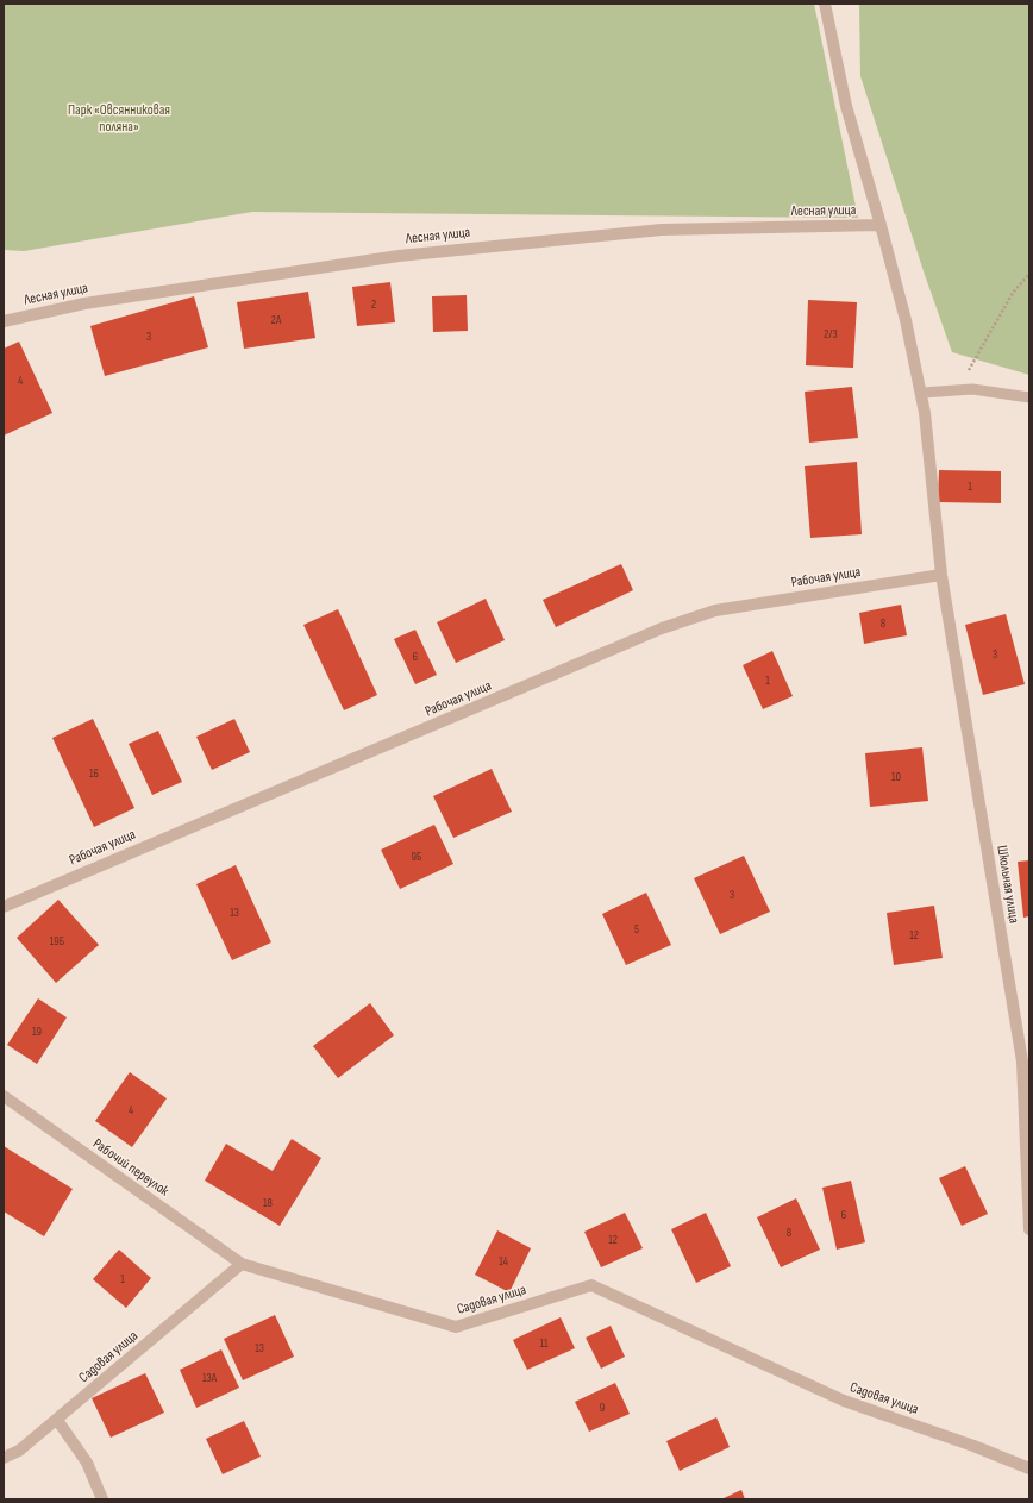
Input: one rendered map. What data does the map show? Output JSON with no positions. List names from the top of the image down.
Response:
{
  "streets": {
    "street": [
      "Лесная улица",
      "Рабочая улица",
      "Школьная улица",
      "Рабочий переулок",
      "Садовая улица"
    ]
  },
  "crossings": [
    ["Лесная улица", "Школьная улица"],
    ["Рабочая улица", "Школьная улица"],
    ["Рабочий переулок", "Садовая улица"]
  ],
  "parks": ["Парк «Овсянниковая поляна»"],
  "house_numbers": [
    "2",
    "2А",
    "2/3",
    "3",
    "4",
    "1",
    "8",
    "3",
    "6",
    "1",
    "16",
    "10",
    "9Б",
    "3",
    "13",
    "5",
    "12",
    "19Б",
    "19",
    "4",
    "18",
    "6",
    "8",
    "12",
    "14",
    "1",
    "11",
    "13",
    "13А",
    "9"
  ]
}
